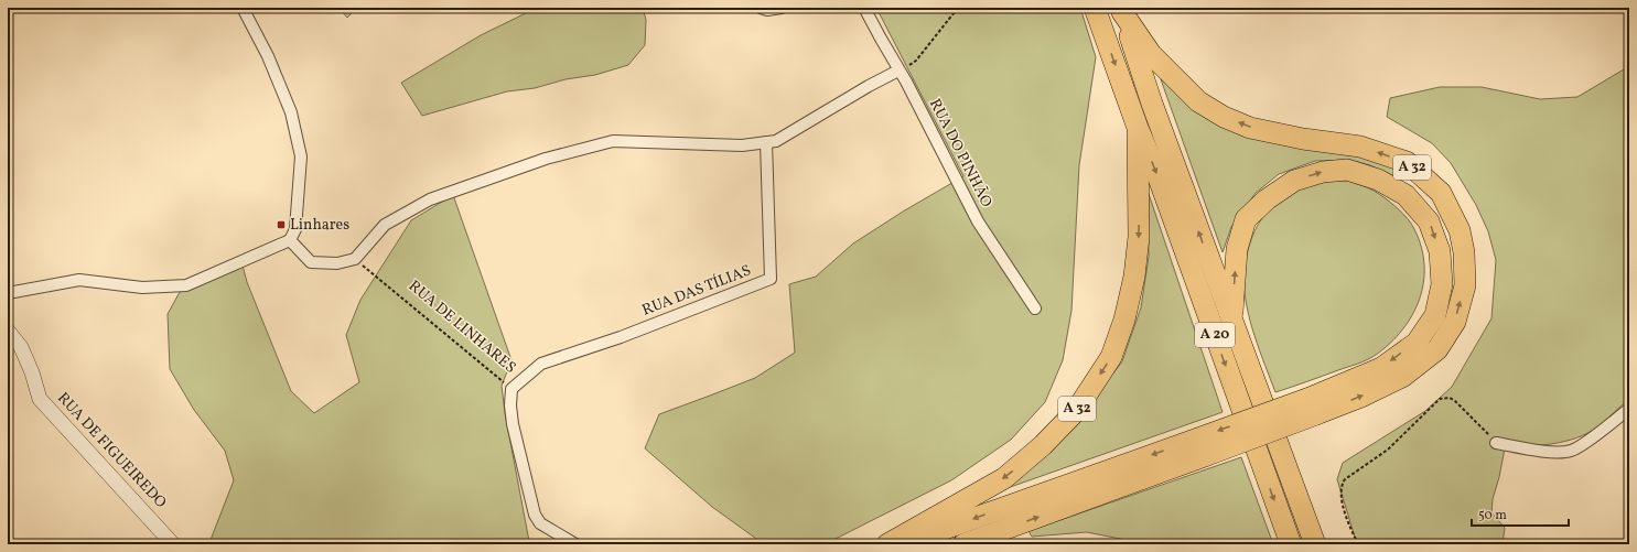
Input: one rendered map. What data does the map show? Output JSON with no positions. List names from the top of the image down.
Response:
{
  "streets": {
    "highway": ["A 32", "A 20"],
    "street": [
      "RUA DO PINHÃO",
      "RUA DAS TÍLIAS",
      "RUA DE LINHARES",
      "RUA DE FIGUEIREDO"
    ]
  },
  "crossings": [
    ["A 32", "A 20"],
    ["RUA DAS TÍLIAS", "RUA DE LINHARES"]
  ],
  "places": {
    "transit": ["Linhares"]
  },
  "scale_bar": "50 m"
}
